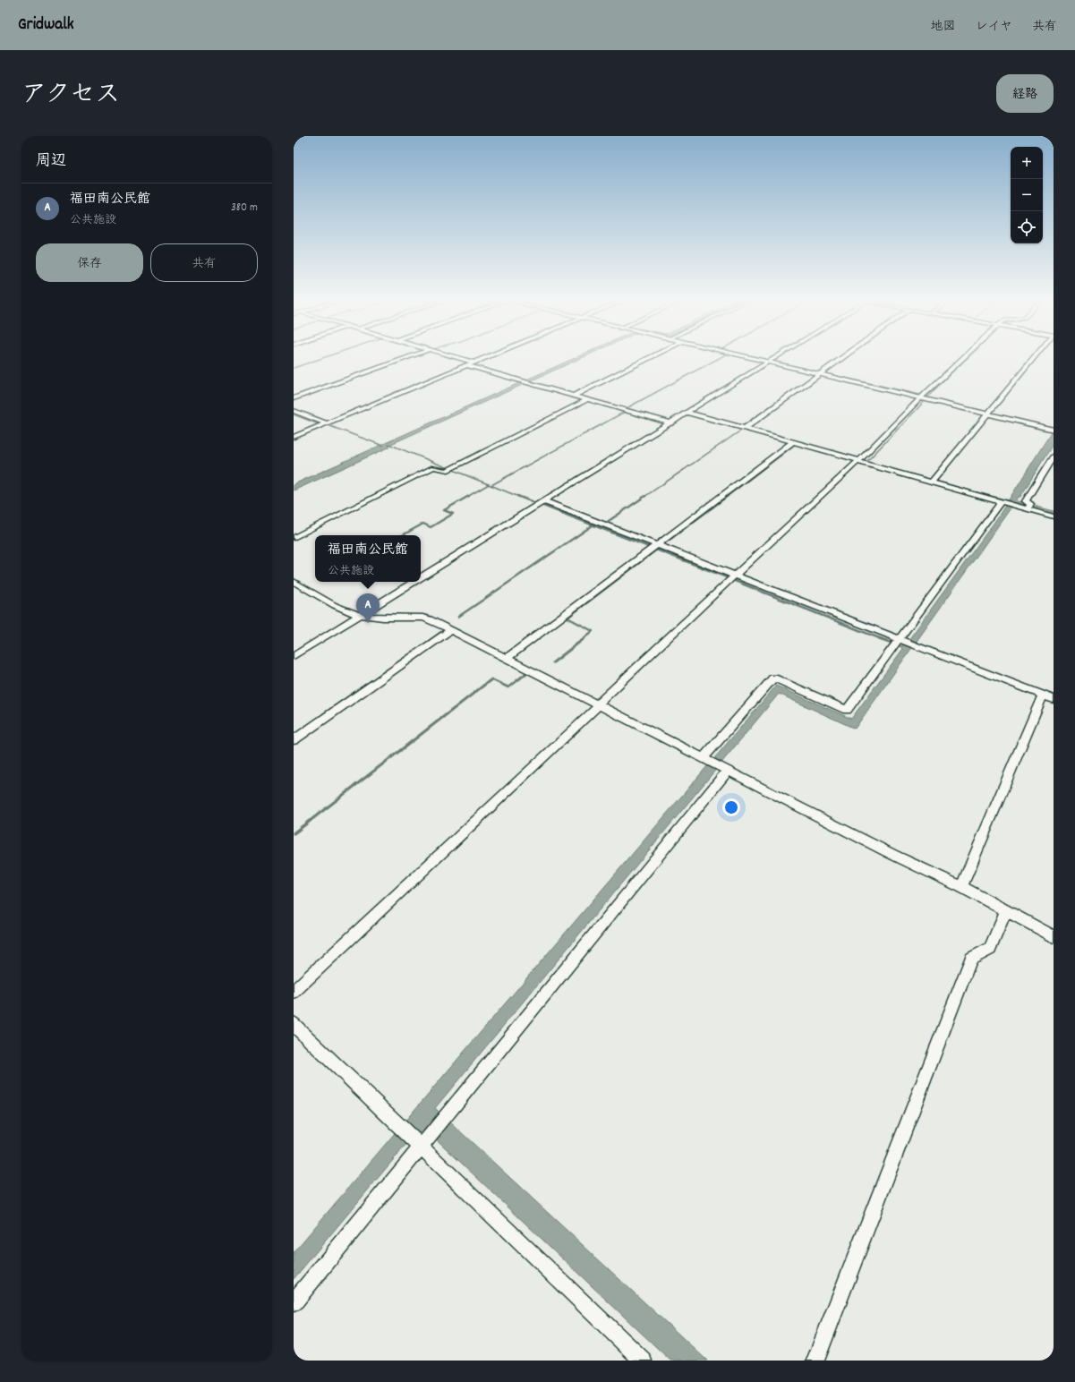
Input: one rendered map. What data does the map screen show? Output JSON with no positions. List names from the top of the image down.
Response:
{
  "page": {
    "header": "Gridwalk",
    "nav": ["地図", "レイヤ", "共有"],
    "title": "アクセス",
    "buttons": [
      "経路",
      ["保存", "共有"]
    ],
    "heading": "周辺",
    "map_buttons": ["+", "−"],
    "list": [
      {
        "mark": "A",
        "name": "福田南公民館",
        "note": "公共施設",
        "value": "380 m"
      }
    ],
    "popup": ["福田南公民館", "公共施設"],
    "pins": "A"
  }
}
